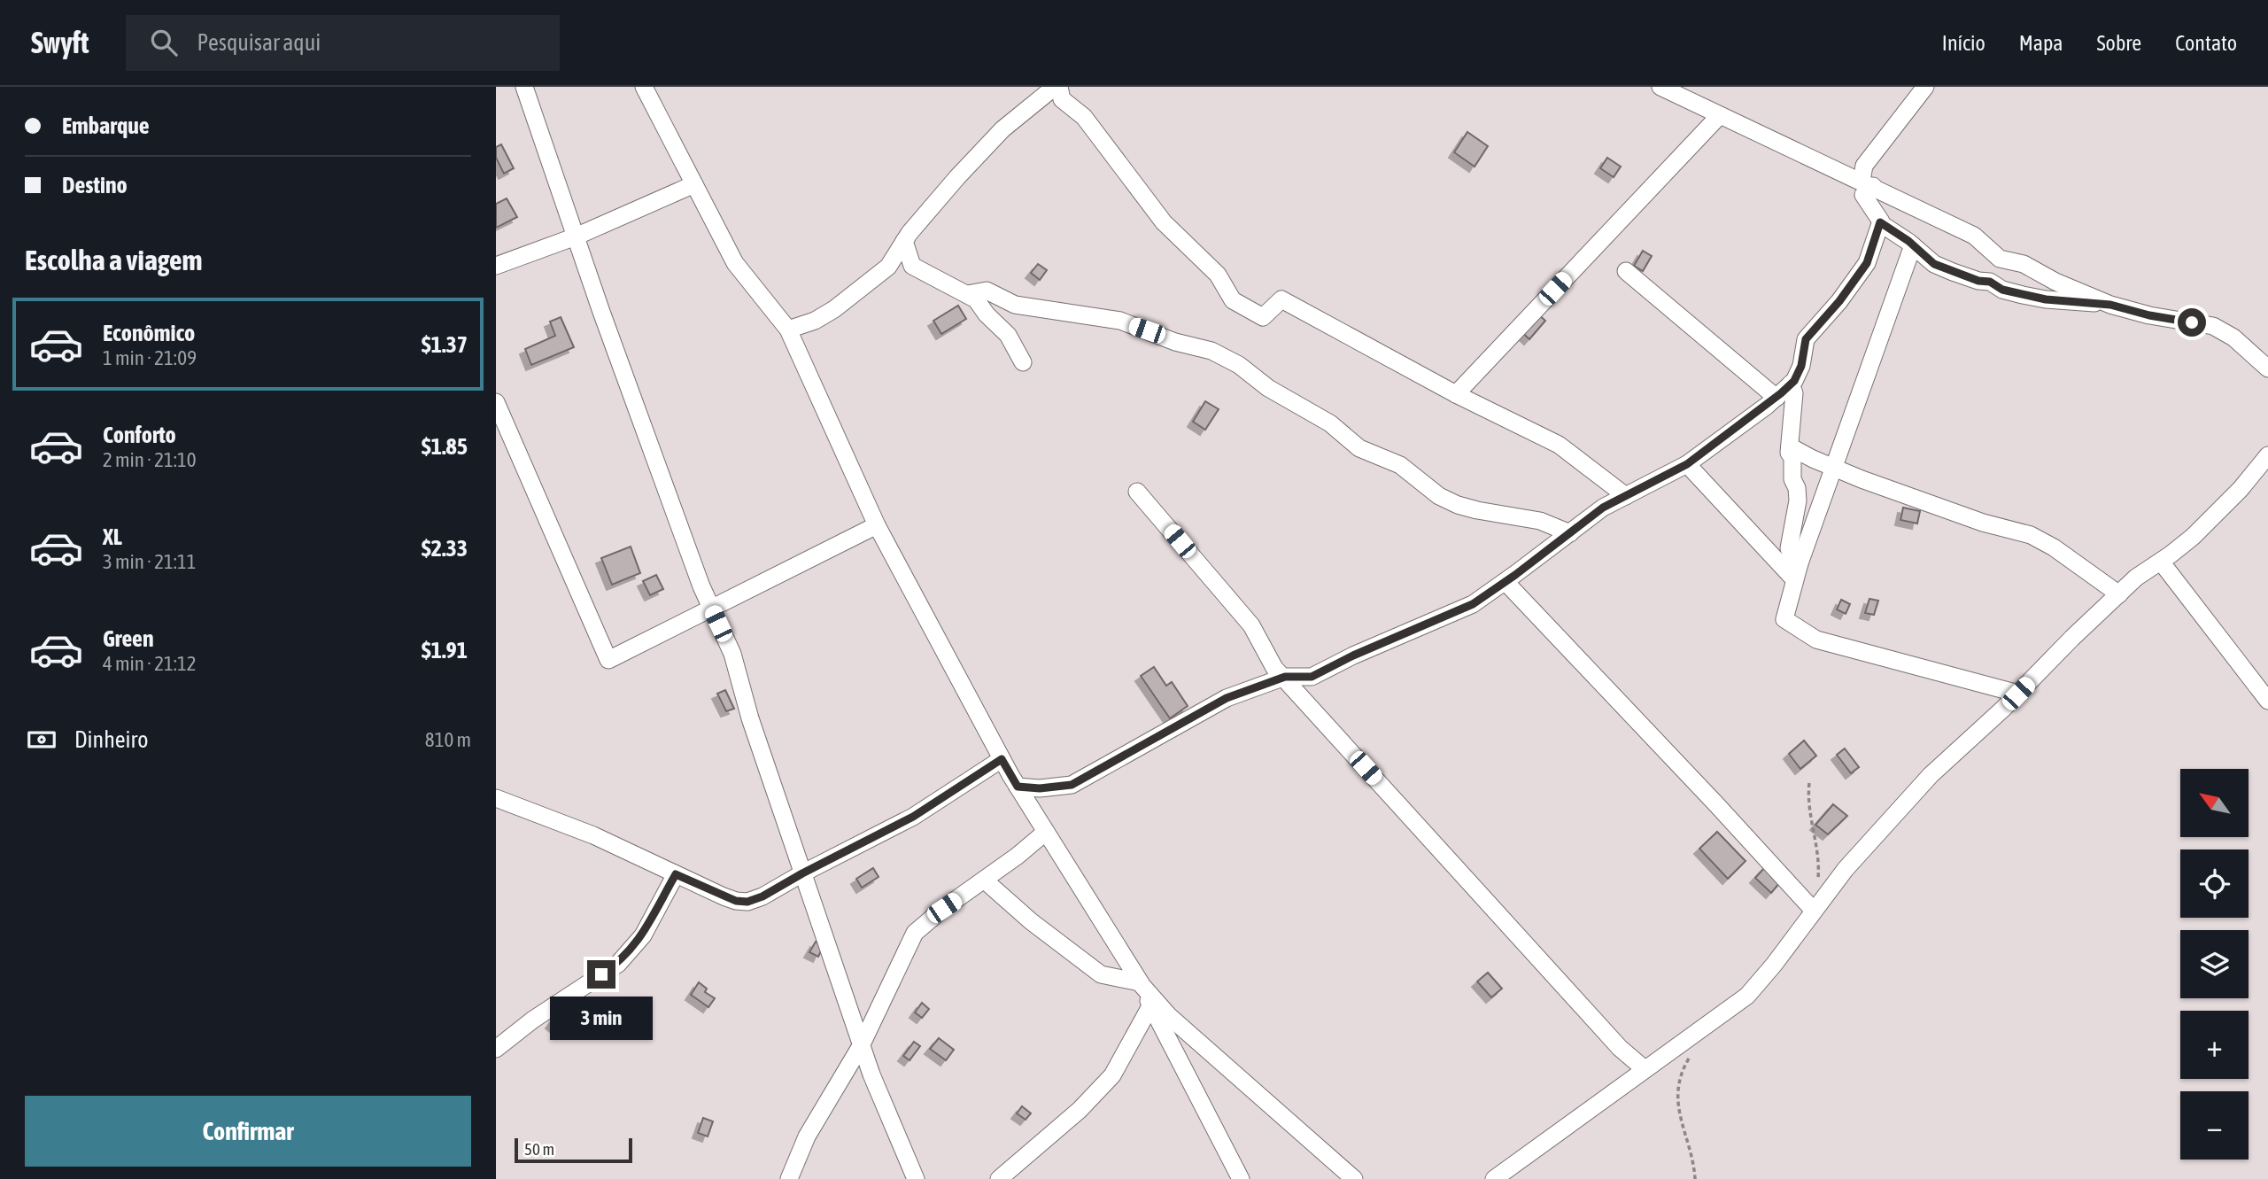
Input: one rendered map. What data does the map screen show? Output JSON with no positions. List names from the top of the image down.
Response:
{
  "scale_bar": "50 m",
  "north": "top left",
  "page": {
    "header": "Swyft",
    "search": "Pesquisar aqui",
    "nav": [
      "Início",
      "Mapa",
      "Sobre",
      "Contato"
    ],
    "banner": ["Embarque", "Destino"],
    "heading": "Escolha a viagem",
    "list": [
      {
        "name": "Econômico",
        "note": "1 min · 21:09",
        "value": "$1.37"
      },
      {
        "name": "Conforto",
        "note": "2 min · 21:10",
        "value": "$1.85"
      },
      {
        "name": "XL",
        "note": "3 min · 21:11",
        "value": "$2.33"
      },
      {
        "name": "Green",
        "note": "4 min · 21:12",
        "value": "$1.91"
      }
    ],
    "pay": ["Dinheiro", "810 m"],
    "map_buttons": ["+", "−"],
    "bubble": "3 min",
    "buttons": "Confirmar",
    "scale": "50 m"
  }
}
